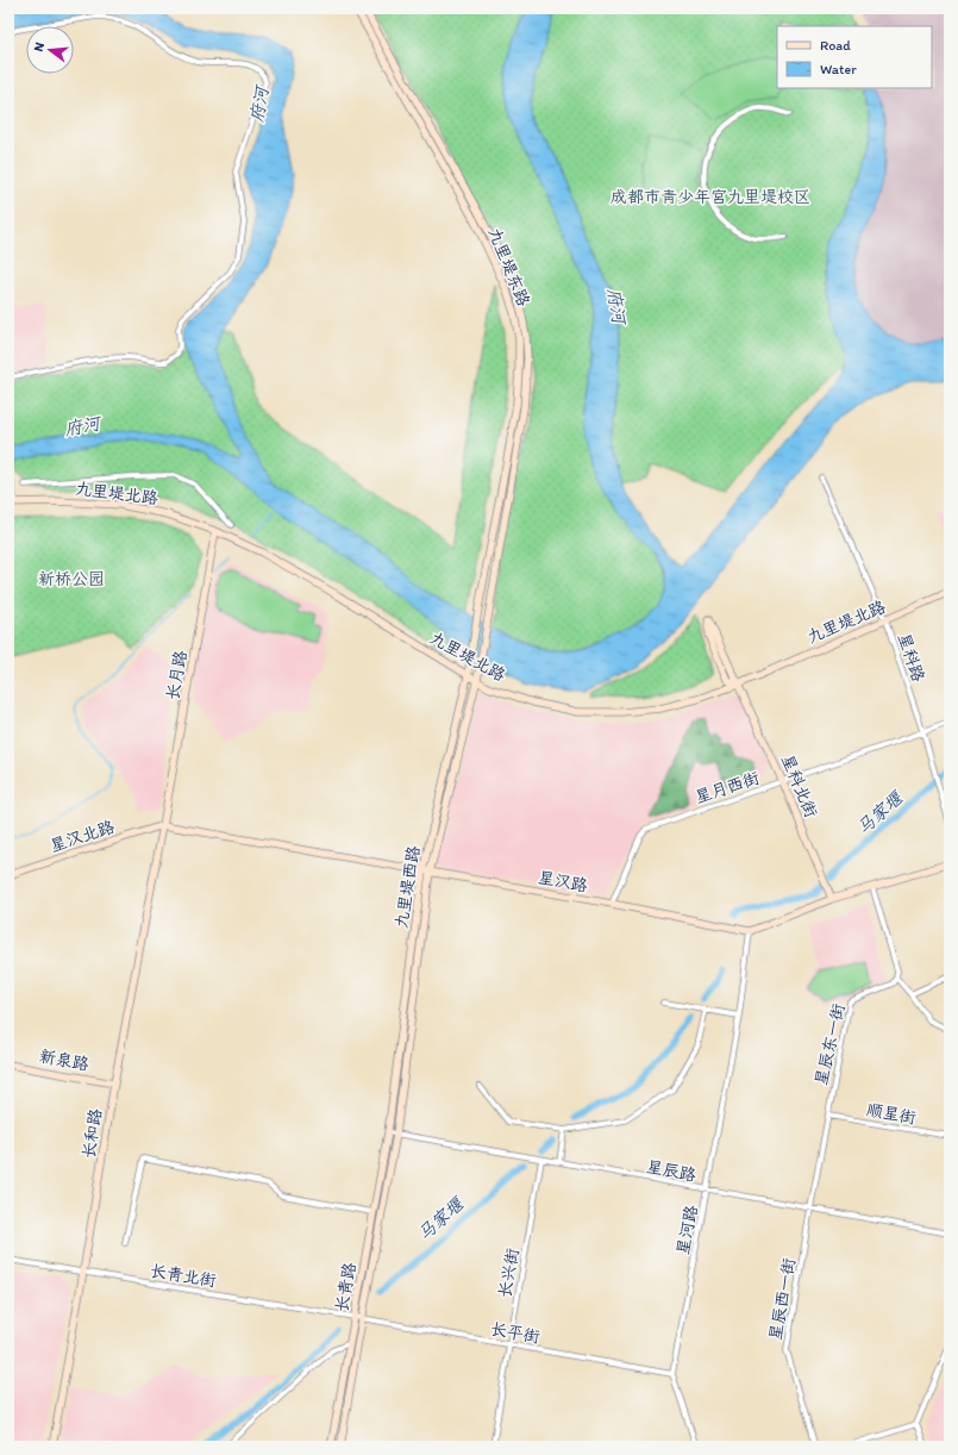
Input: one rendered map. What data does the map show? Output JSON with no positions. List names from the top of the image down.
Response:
{
  "streets": {
    "street": [
      "九里堤东路",
      "九里堤北路",
      "星科路",
      "长月路",
      "星科北街",
      "星月西街",
      "星汉北路",
      "星汉路",
      "九里堤西路",
      "星辰东一街",
      "新泉路",
      "顺星街",
      "长和路",
      "星辰路",
      "星河路",
      "长兴街",
      "长青北街",
      "长青路",
      "星辰西一街",
      "长平街"
    ]
  },
  "crossings": [
    ["九里堤东路", "九里堤西路"],
    ["九里堤北路", "星科路"],
    ["九里堤北路", "长月路"],
    ["九里堤北路", "星科北街"],
    ["九里堤北路", "九里堤西路"],
    ["星科路", "星月西街"],
    ["长月路", "星汉北路"],
    ["长月路", "星汉路"],
    ["长月路", "长和路"],
    ["星科北街", "星月西街"],
    ["星月西街", "星汉路"],
    ["星汉北路", "星汉路"],
    ["星汉北路", "长和路"],
    ["星汉路", "九里堤西路"],
    ["星汉路", "长和路"],
    ["星汉路", "星河路"],
    ["九里堤西路", "星辰路"],
    ["九里堤西路", "长青路"],
    ["星辰东一街", "顺星街"],
    ["星辰东一街", "星辰路"],
    ["星辰东一街", "星辰西一街"],
    ["新泉路", "长和路"],
    ["长和路", "长青北街"],
    ["星辰路", "星河路"],
    ["星辰路", "长兴街"],
    ["星辰路", "长青路"],
    ["星辰路", "星辰西一街"],
    ["星河路", "长平街"],
    ["长兴街", "长平街"],
    ["长青北街", "长青路"],
    ["长青北街", "长平街"],
    ["长青路", "长平街"]
  ],
  "water": ["府河", "马家堰"],
  "parks": ["成都市青少年宫九里堤校区", "新桥公园"],
  "legend": ["Road", "Water"],
  "north": "left"
}
